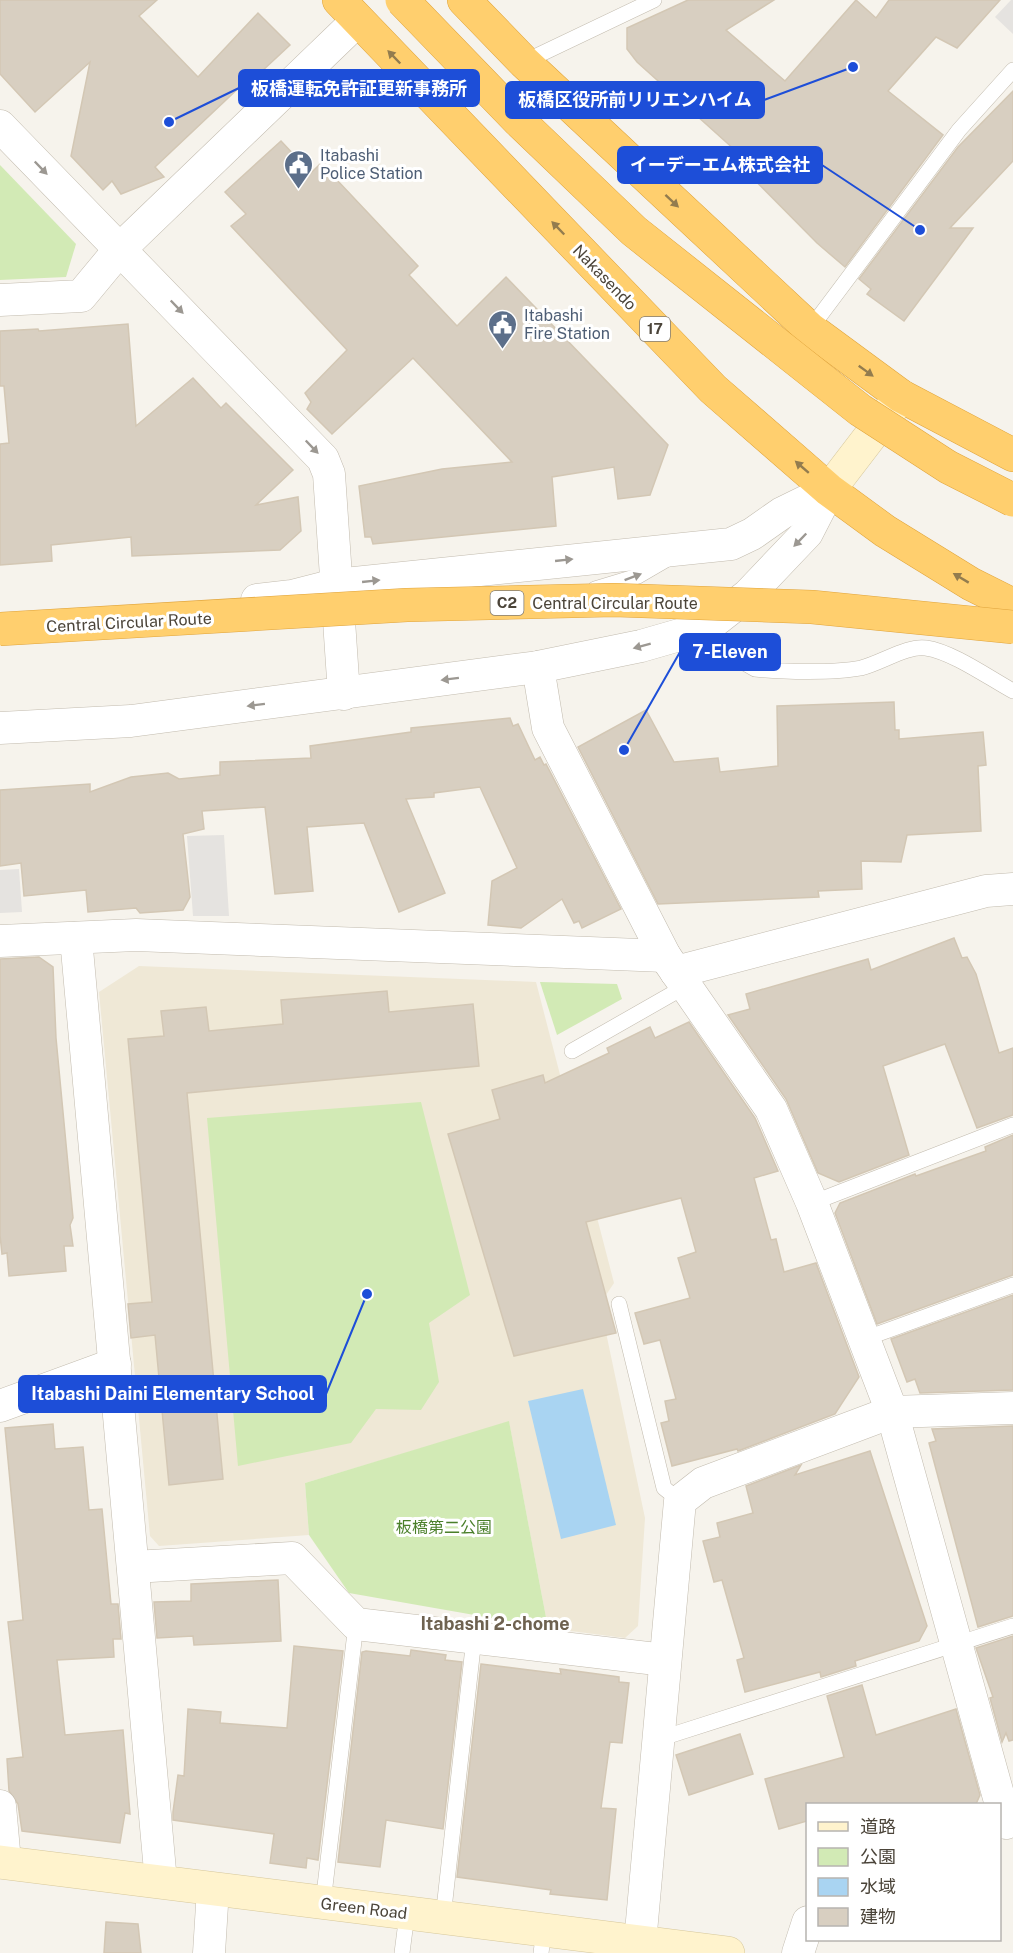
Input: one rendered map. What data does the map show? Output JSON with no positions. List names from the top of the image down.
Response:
{
  "streets": {
    "highway": [
      "Nakasendo",
      "17",
      "C2",
      "Central Circular Route"
    ],
    "street": ["Green Road"]
  },
  "districts": ["Itabashi 2-chome"],
  "parks": ["板橋第二公園"],
  "places": {
    "other": [
      "板橋区役所前リリエンハイム",
      "板橋運転免許証更新事務所",
      "イーデーエム株式会社",
      "7-Eleven",
      "Itabashi Daini Elementary School"
    ],
    "public building": ["Itabashi Police Station", "Itabashi Fire Station"]
  },
  "legend": [
    "道路",
    "公園",
    "水域",
    "建物"
  ]
}
